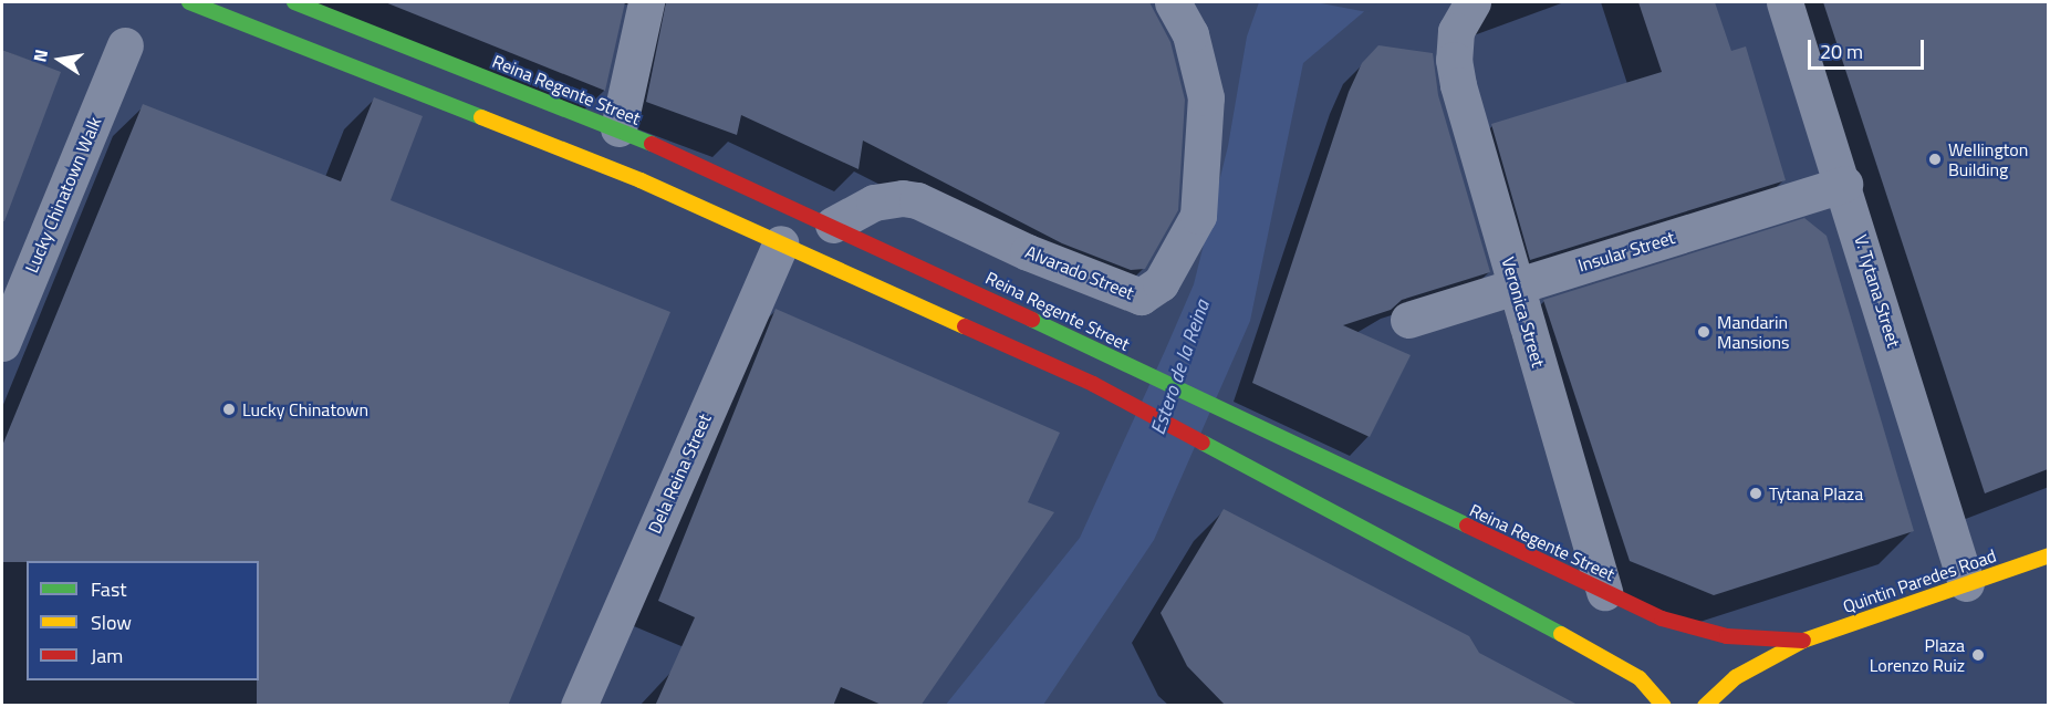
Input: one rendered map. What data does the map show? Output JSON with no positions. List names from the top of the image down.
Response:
{
  "streets": {
    "main road": ["Reina Regente Street", "Quintin Paredes Road"],
    "street": [
      "Lucky Chinatown Walk",
      "Insular Street",
      "Alvarado Street",
      "V. Tytana Street",
      "Veronica Street",
      "Dela Reina Street"
    ]
  },
  "crossings": [
    ["Reina Regente Street", "Alvarado Street"],
    ["Reina Regente Street", "Veronica Street"],
    ["Reina Regente Street", "Quintin Paredes Road"],
    ["Insular Street", "V. Tytana Street"],
    ["Insular Street", "Veronica Street"],
    ["V. Tytana Street", "Quintin Paredes Road"]
  ],
  "water": ["Estero de la Reina"],
  "places": [
    "Wellington Building",
    "Mandarin Mansions",
    "Lucky Chinatown",
    "Tytana Plaza",
    "Plaza Lorenzo Ruiz"
  ],
  "legend": ["Fast", "Slow", "Jam"],
  "scale_bar": "20 m",
  "north": "left"
}
